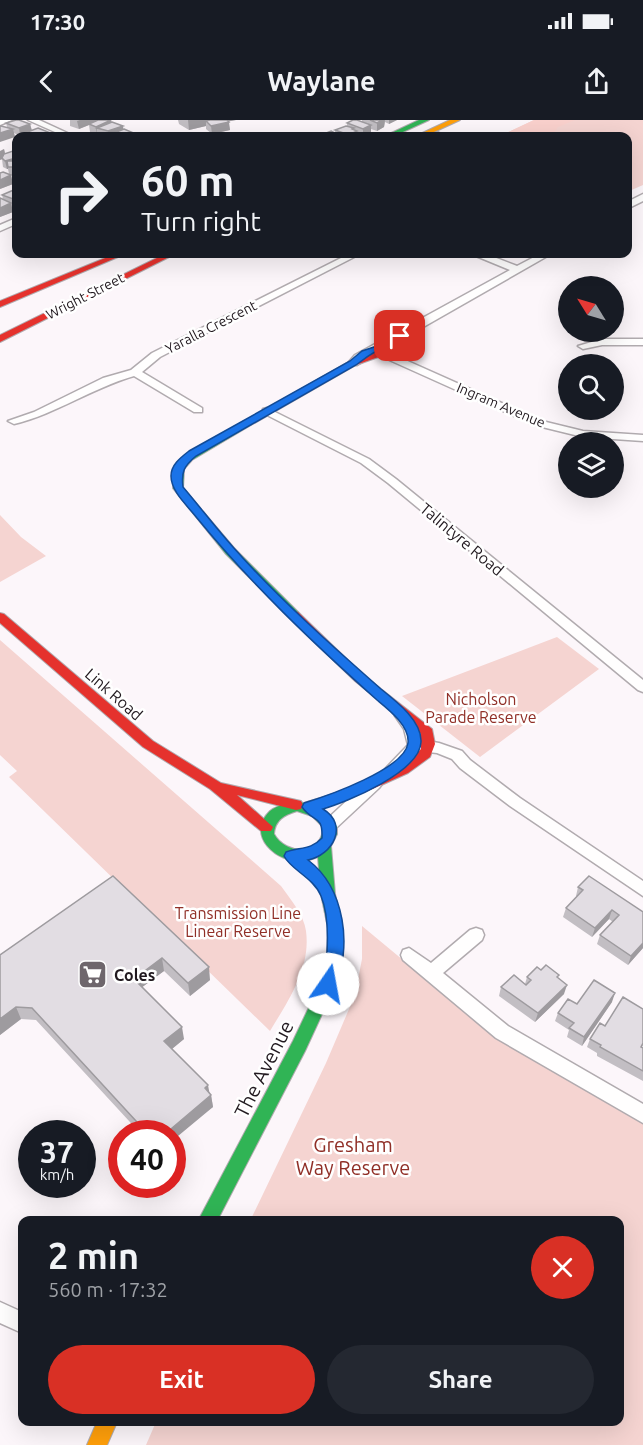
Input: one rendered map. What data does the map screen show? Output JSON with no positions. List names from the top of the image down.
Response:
{
  "streets": {
    "street": [
      "Wright Street",
      "Yaralla Crescent",
      "Ingram Avenue",
      "Talintyre Road",
      "Link Road",
      "The Avenue"
    ]
  },
  "crossings": [
    ["Link Road", "The Avenue"]
  ],
  "parks": ["Nicholson Parade Reserve", "Transmission Line Linear Reserve", "Gresham Way Reserve"],
  "places": {
    "supermarket": ["Coles"]
  },
  "north": "top left",
  "page": {
    "status": "17:30",
    "header": "Waylane",
    "turn": ["60 m", "Turn right"],
    "speed": "37 km/h",
    "limit": "40",
    "heading": ["2 min", "560 m · 17:32"],
    "buttons": ["Exit", "Share"]
  }
}
